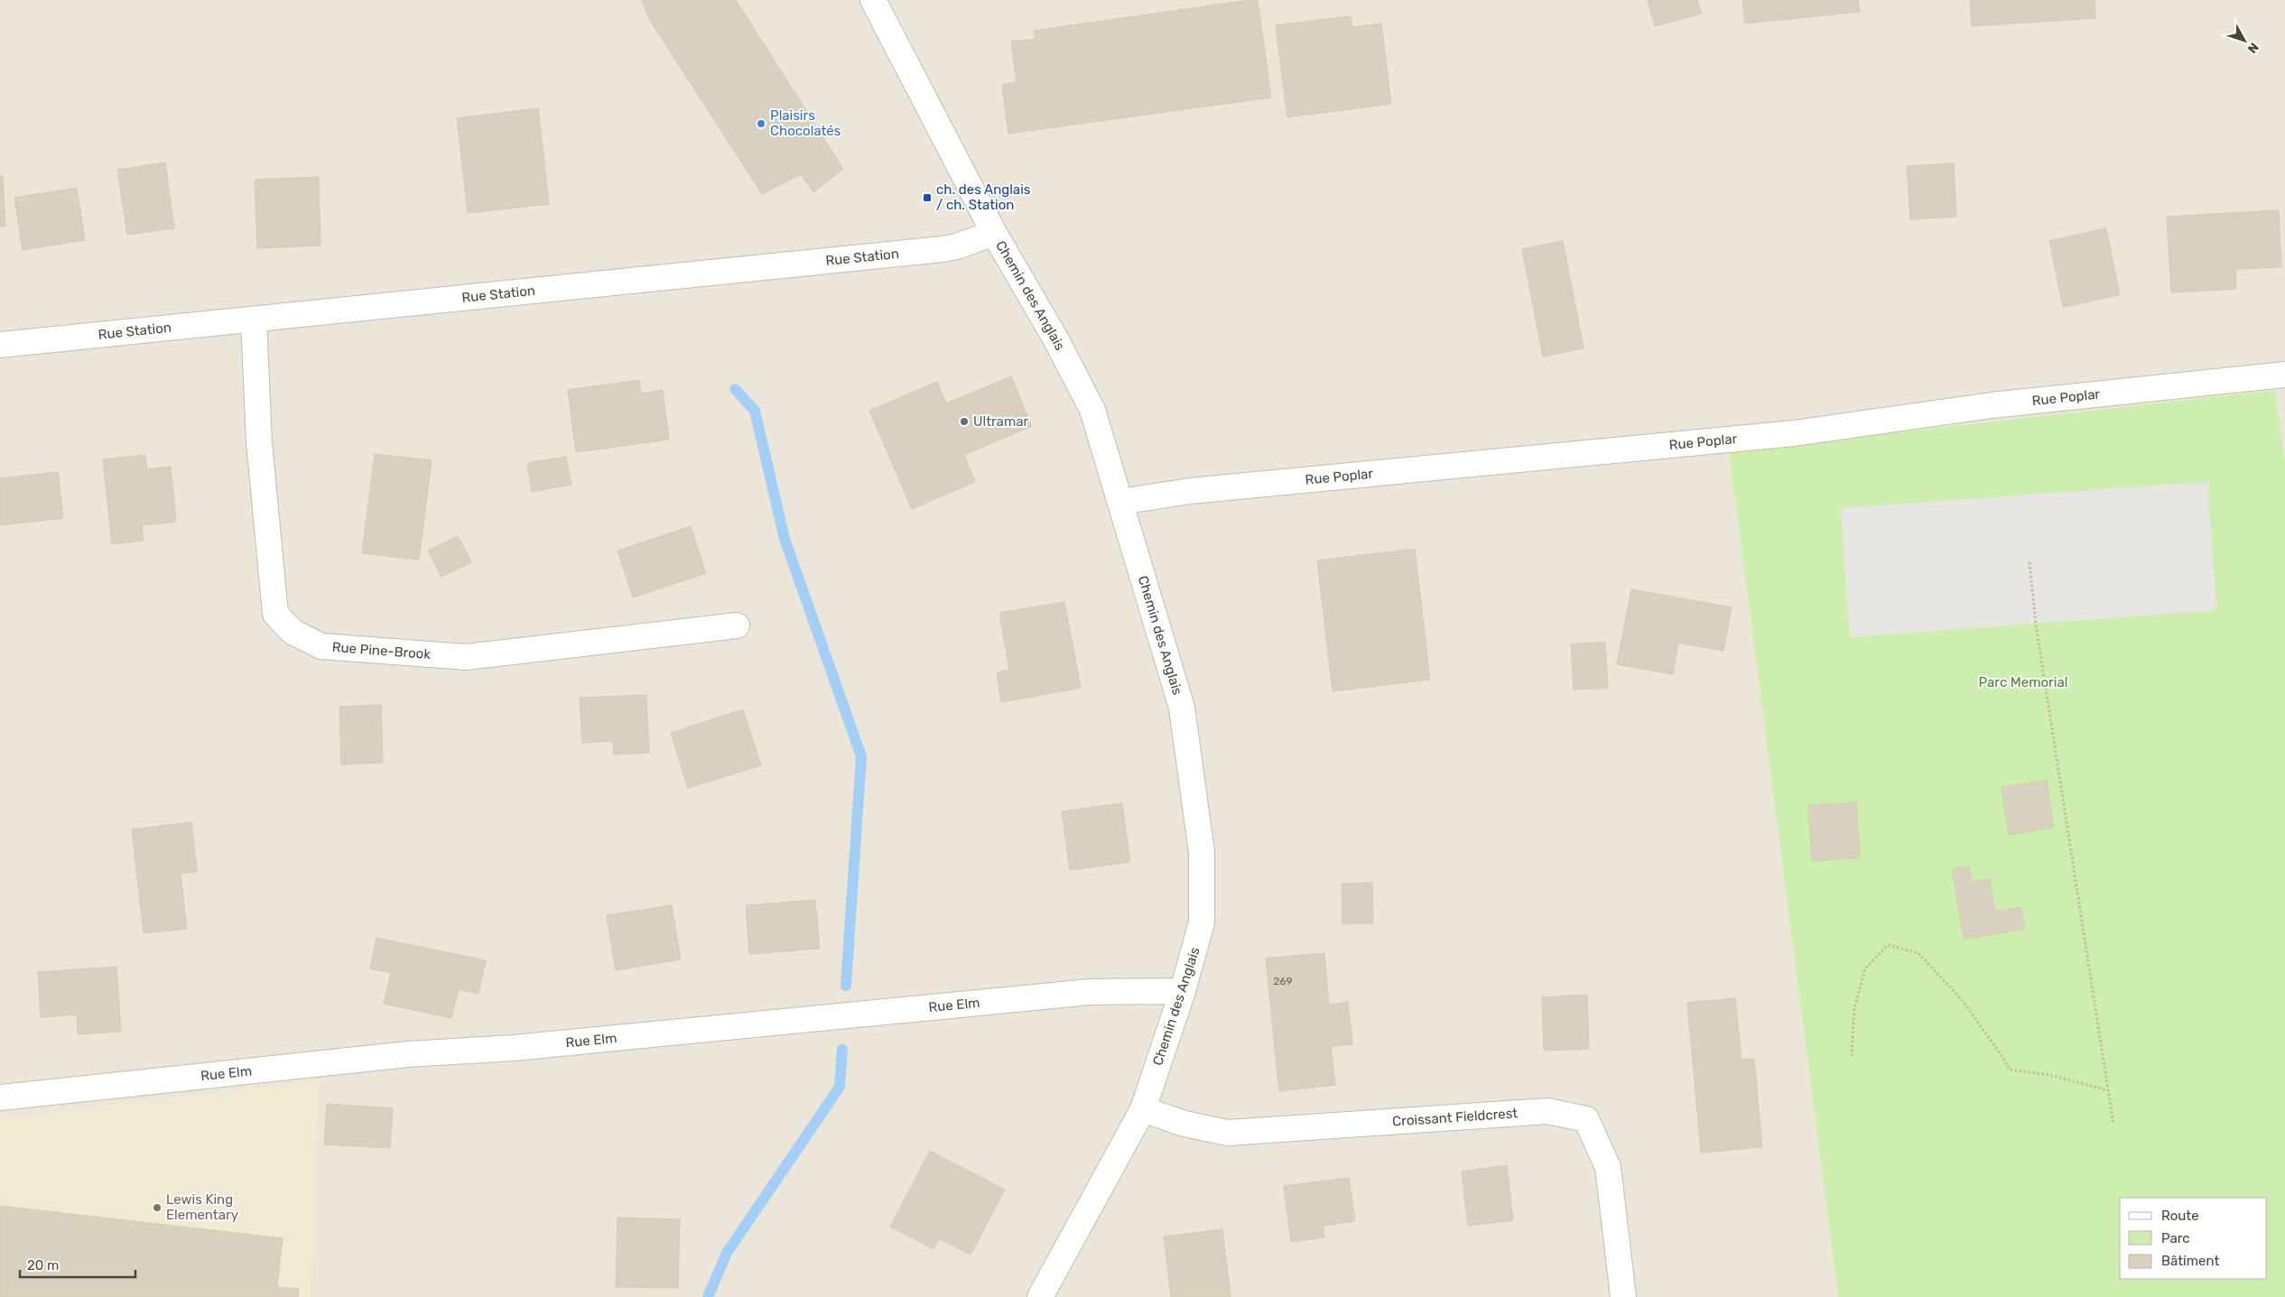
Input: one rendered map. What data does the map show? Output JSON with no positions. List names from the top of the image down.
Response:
{
  "streets": {
    "street": [
      "Rue Station",
      "Chemin des Anglais",
      "Rue Poplar",
      "Rue Pine-Brook",
      "Rue Elm",
      "Croissant Fieldcrest"
    ]
  },
  "crossings": [
    ["Rue Station", "Chemin des Anglais"],
    ["Rue Station", "Rue Pine-Brook"],
    ["Chemin des Anglais", "Rue Poplar"],
    ["Chemin des Anglais", "Rue Elm"],
    ["Chemin des Anglais", "Croissant Fieldcrest"]
  ],
  "parks": ["Parc Memorial"],
  "places": {
    "other": ["Plaisirs Chocolatés", "Ultramar", "Lewis King Elementary"],
    "transit": ["ch. des Anglais / ch. Station"]
  },
  "house_numbers": ["269"],
  "legend": ["Route", "Parc", "Bâtiment"],
  "scale_bar": "20 m",
  "north": "bottom right"
}
